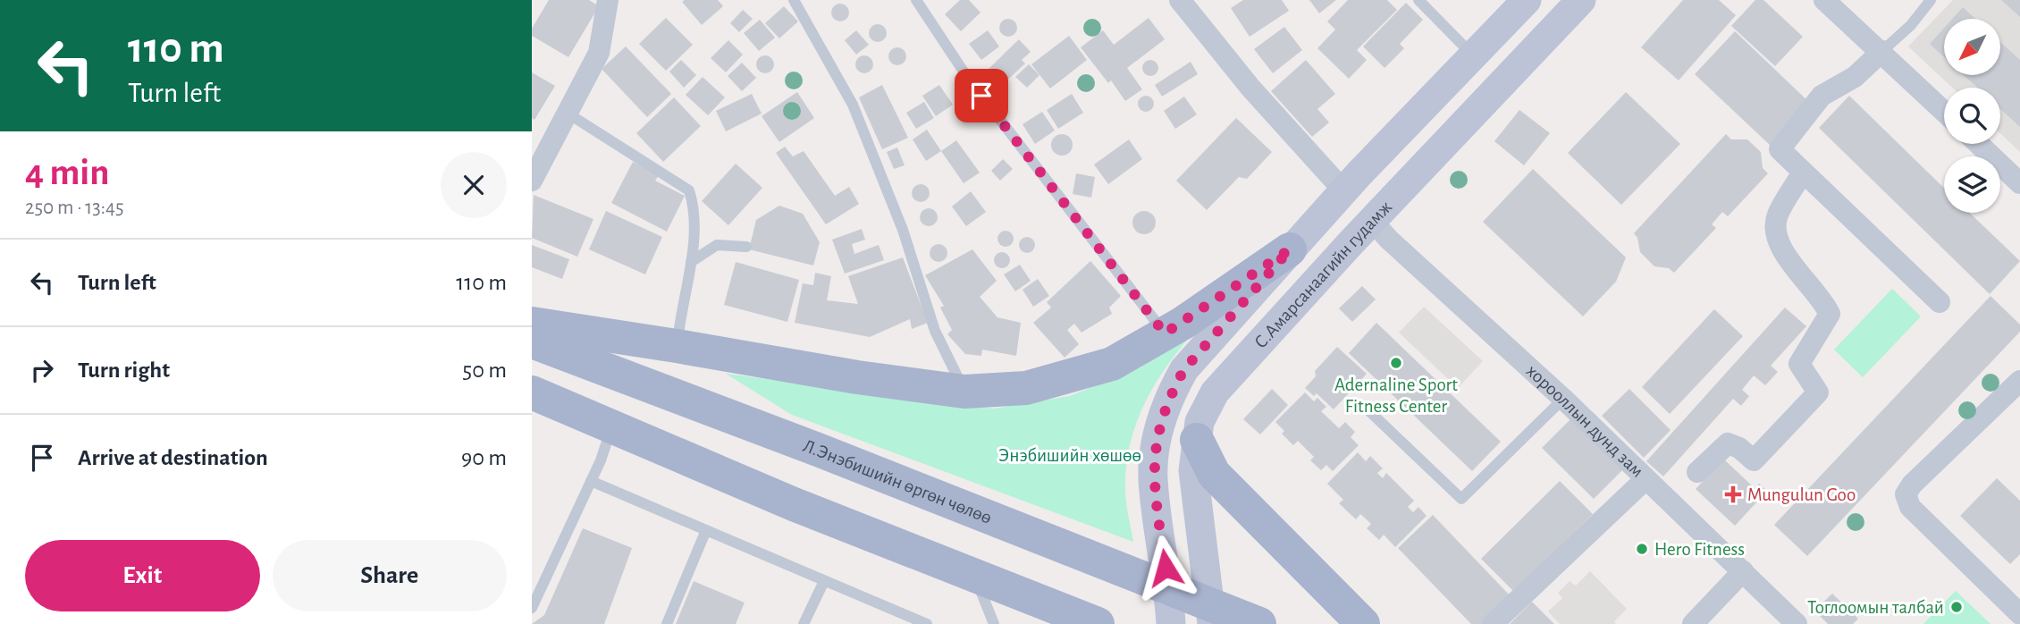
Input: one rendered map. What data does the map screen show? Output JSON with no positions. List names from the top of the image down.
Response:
{
  "streets": {
    "main road": ["С.Амарсанаагийн гудамж", "Л.Энэбишийн өргөн чөлөө"],
    "street": ["хорооллын дунд зам"]
  },
  "crossings": [
    ["С.Амарсанаагийн гудамж", "хорооллын дунд зам"],
    ["С.Амарсанаагийн гудамж", "Л.Энэбишийн өргөн чөлөө"]
  ],
  "parks": ["Энэбишийн хөшөө"],
  "places": {
    "other": ["Adernaline Sport Fitness Center", "Hero Fitness", "Тоглоомын талбай"],
    "health": ["Mungulun Goo"]
  },
  "north": "bottom left",
  "page": {
    "turn": ["110 m", "Turn left"],
    "heading": ["4 min", "250 m · 13:45"],
    "list": [
      {
        "name": "Turn left",
        "value": "110 m"
      },
      {
        "name": "Turn right",
        "value": "50 m"
      },
      {
        "name": "Arrive at destination",
        "value": "90 m"
      }
    ],
    "buttons": ["Exit", "Share"]
  }
}
